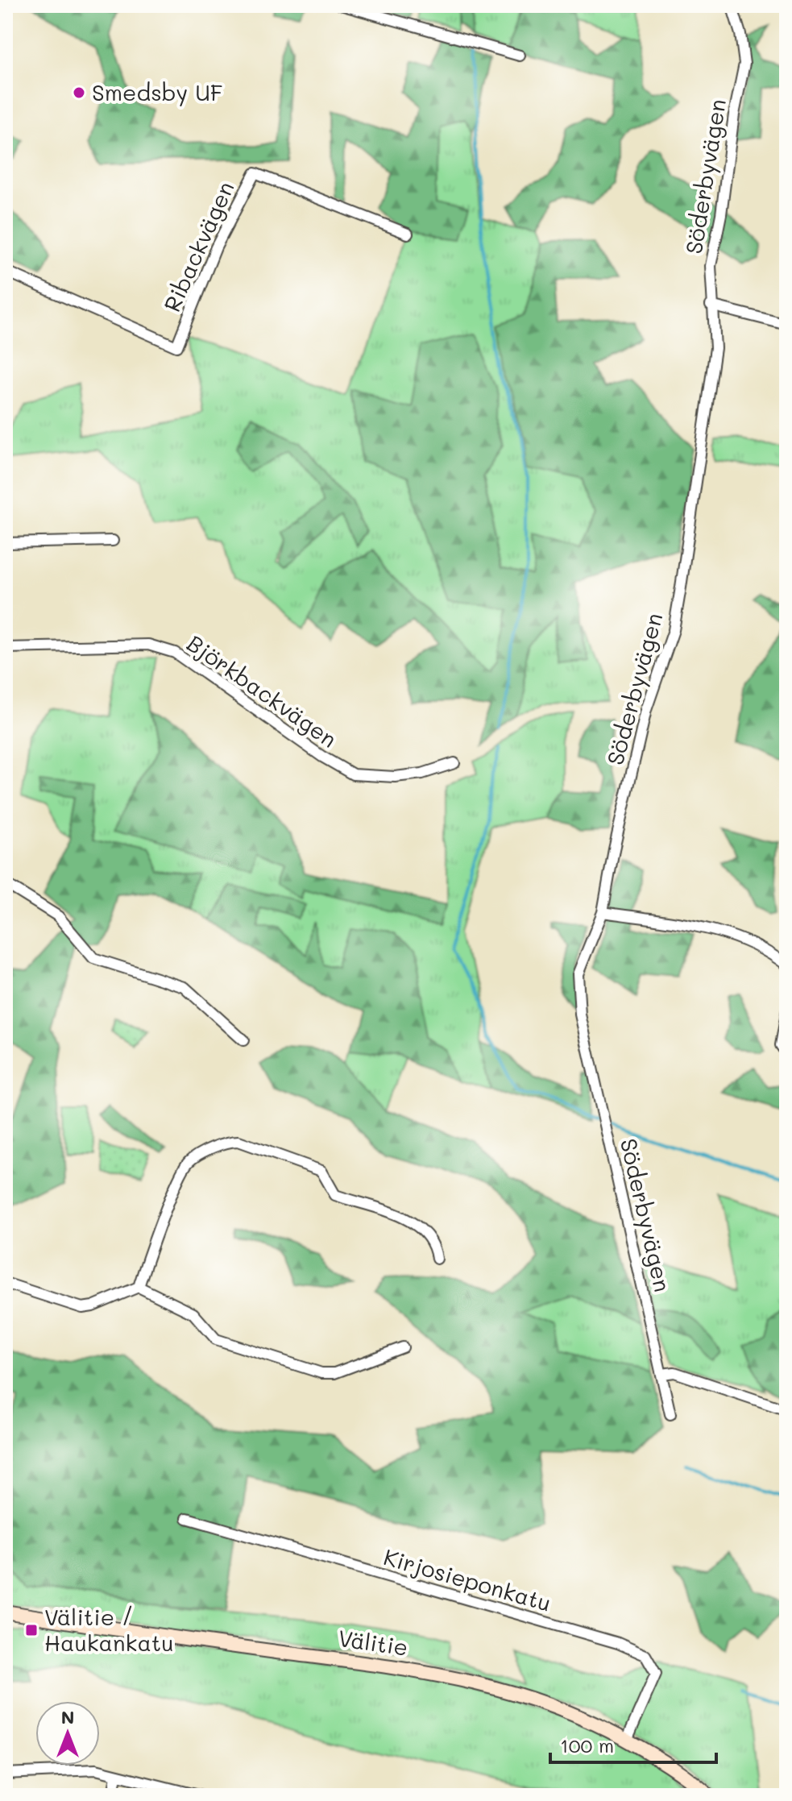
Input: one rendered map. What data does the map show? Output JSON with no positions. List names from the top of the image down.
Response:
{
  "streets": {
    "main road": ["Välitie"],
    "street": [
      "Söderbyvägen",
      "Ribackvägen",
      "Björkbackvägen",
      "Kirjosieponkatu"
    ]
  },
  "crossings": [
    ["Kirjosieponkatu", "Välitie"]
  ],
  "places": {
    "other": ["Smedsby UF"],
    "transit": ["Välitie / Haukankatu"]
  },
  "scale_bar": "100 m",
  "north": "top"
}
